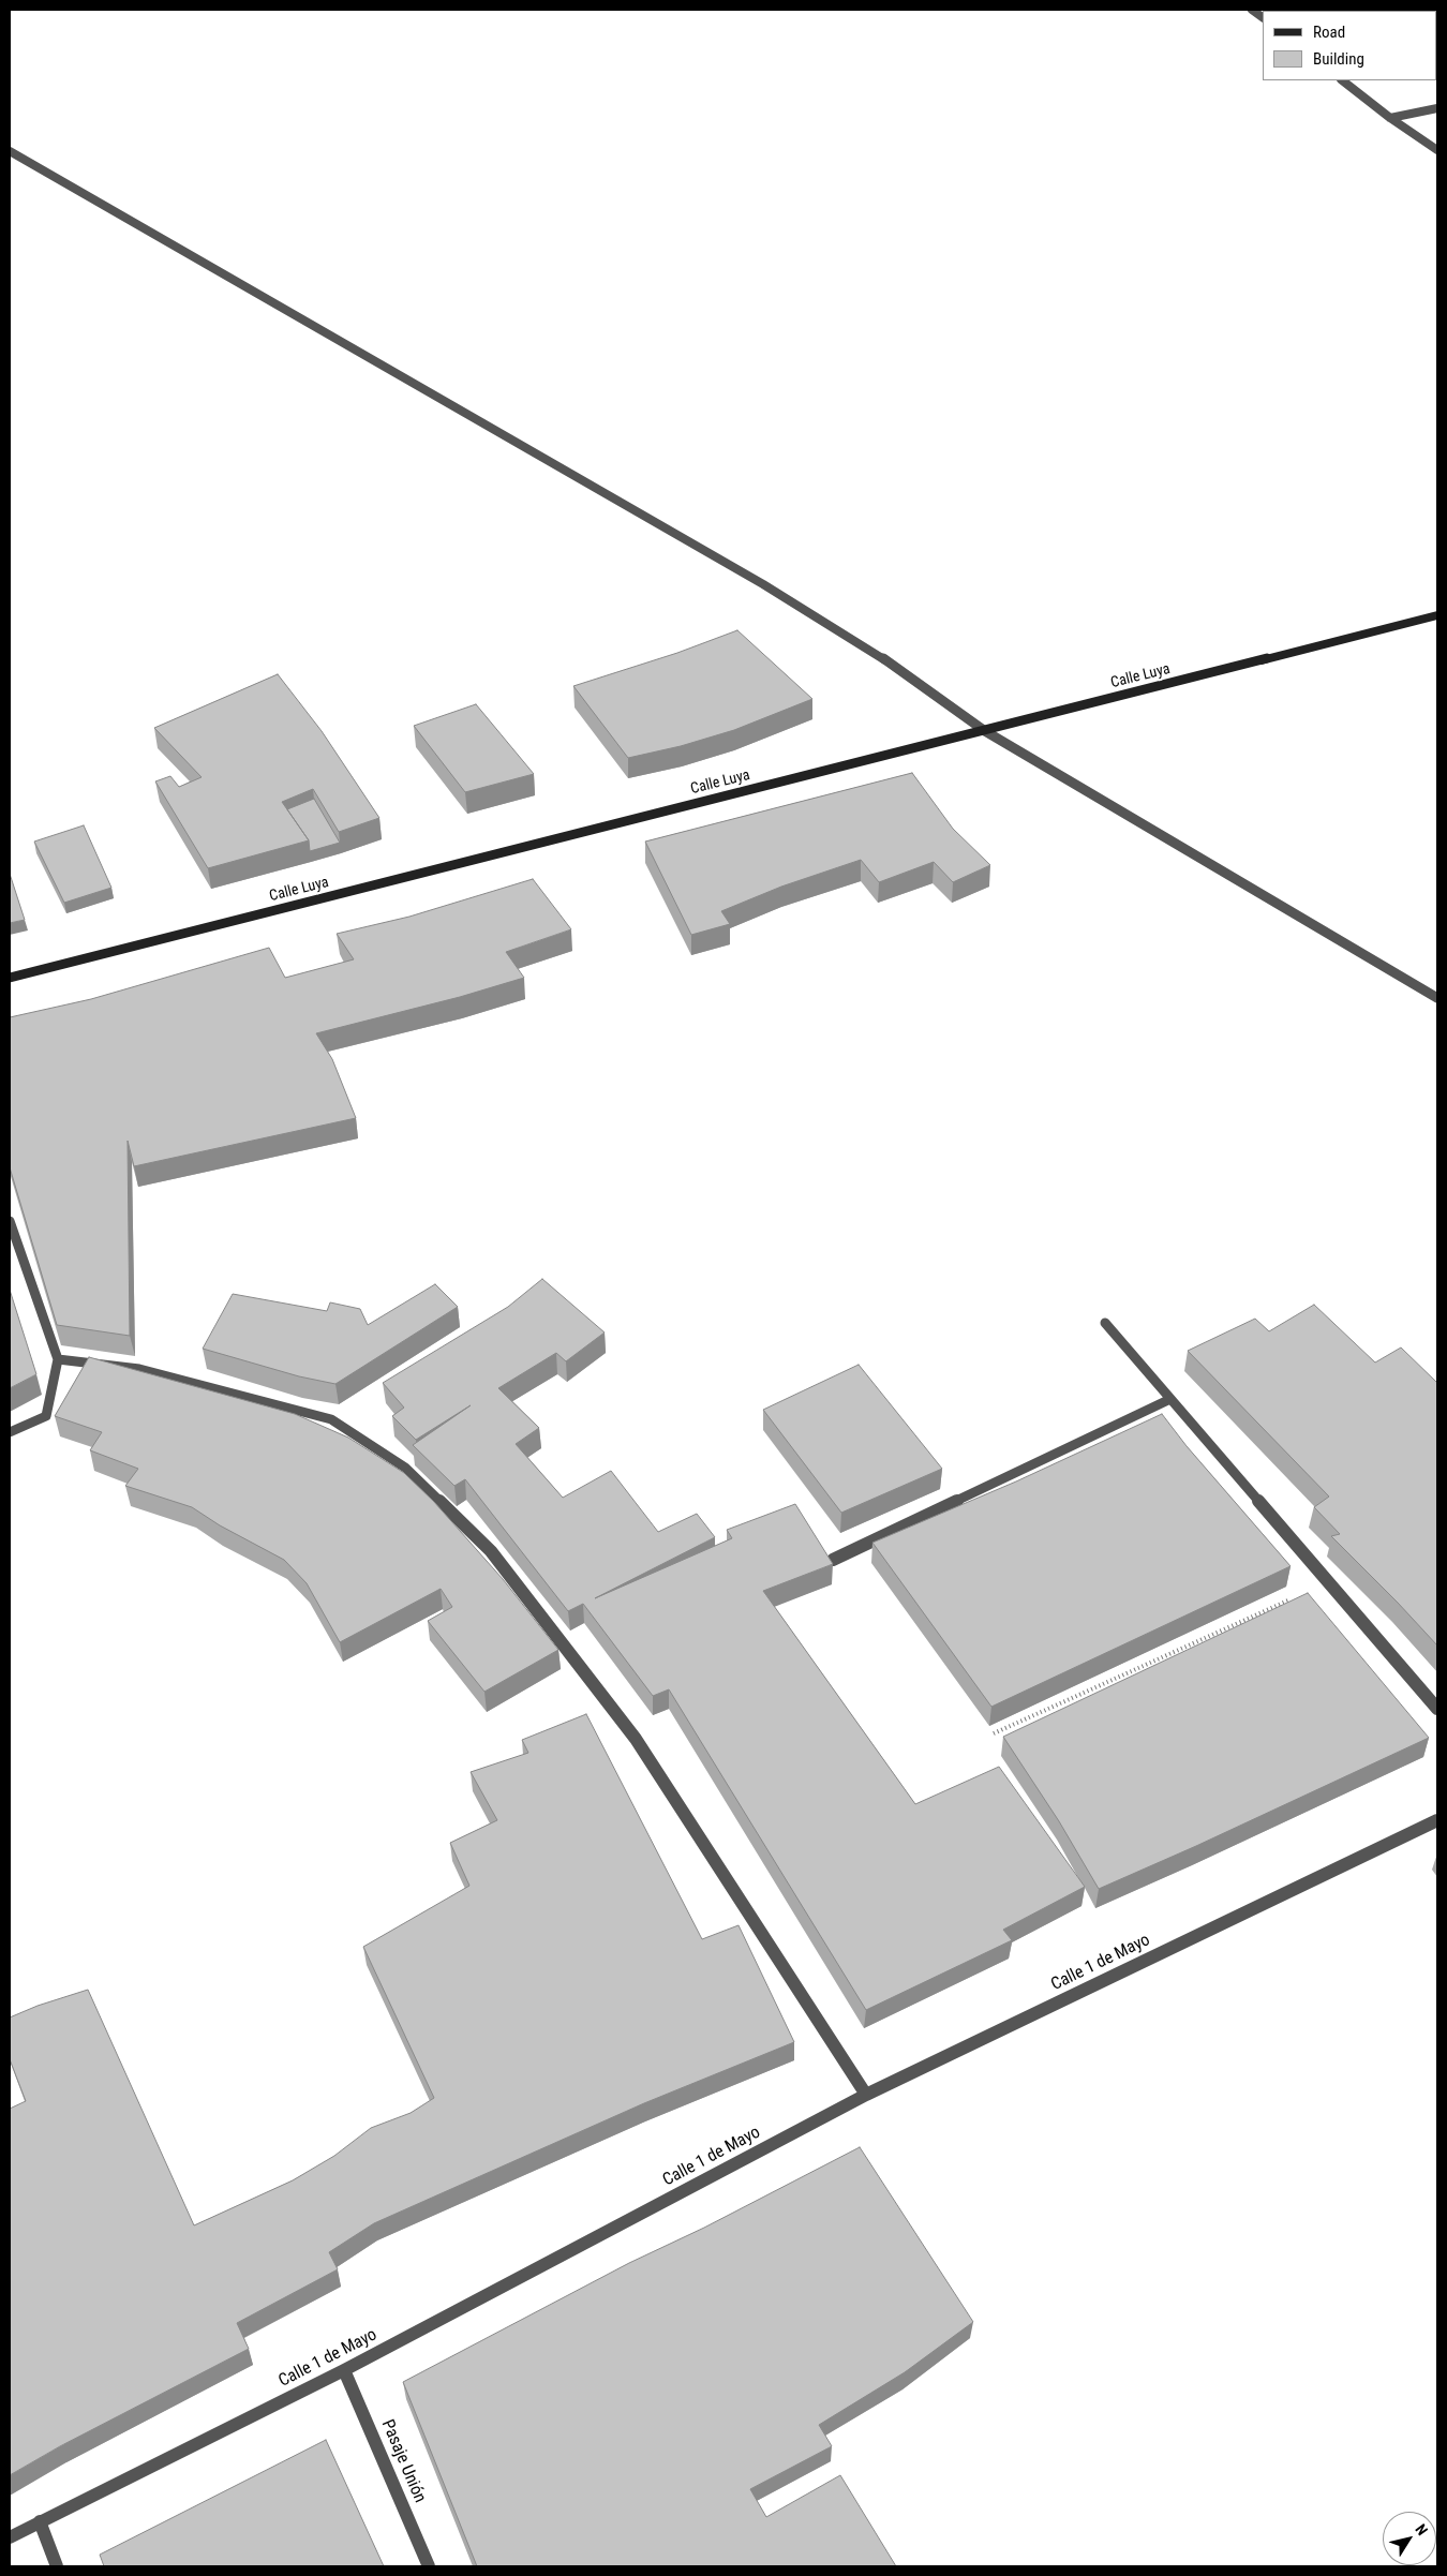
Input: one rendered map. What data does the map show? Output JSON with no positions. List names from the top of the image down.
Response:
{
  "streets": {
    "main road": ["Calle Luya"],
    "street": ["Calle 1 de Mayo", "Pasaje Unión"]
  },
  "crossings": [
    ["Calle 1 de Mayo", "Pasaje Unión"]
  ],
  "legend": ["Road", "Building"],
  "north": "top right"
}
